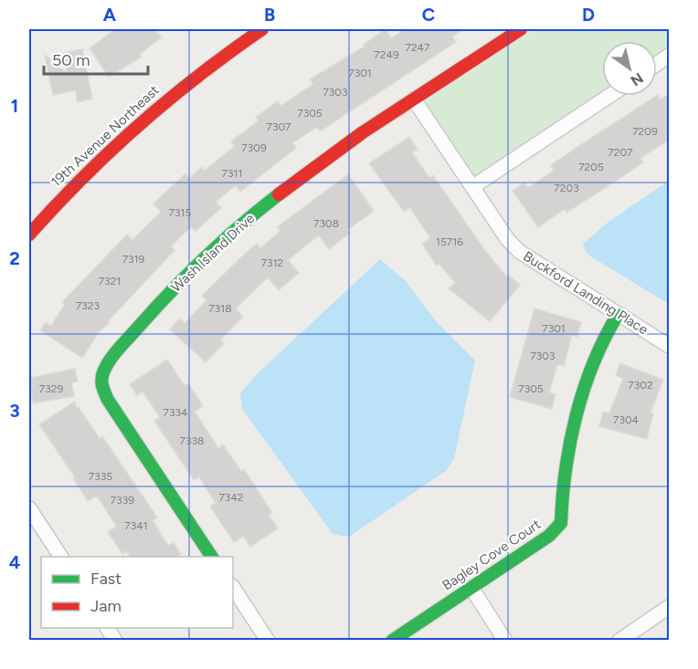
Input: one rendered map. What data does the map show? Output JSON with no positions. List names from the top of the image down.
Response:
{
  "streets": {
    "street": [
      "19th Avenue Northeast",
      "Wash Island Drive",
      "Buckford Landing Place",
      "Bagley Cove Court"
    ]
  },
  "crossings": [
    ["Wash Island Drive", "Buckford Landing Place"],
    ["Buckford Landing Place", "Bagley Cove Court"]
  ],
  "house_numbers": [
    "7247",
    "7249",
    "7301",
    "7303",
    "7305",
    "7307",
    "7209",
    "7309",
    "7207",
    "7205",
    "7311",
    "7203",
    "7315",
    "7308",
    "15716",
    "7319",
    "7312",
    "7321",
    "7323",
    "7318",
    "7301",
    "7303",
    "7302",
    "7329",
    "7305",
    "7334",
    "7304",
    "7338",
    "7335",
    "7342",
    "7339",
    "7341"
  ],
  "legend": ["Fast", "Jam"],
  "scale_bar": "50 m",
  "north": "bottom right",
  "grid": {
    "columns": [
      "A",
      "B",
      "C",
      "D"
    ],
    "rows": [
      "1",
      "2",
      "3",
      "4"
    ]
  }
}
